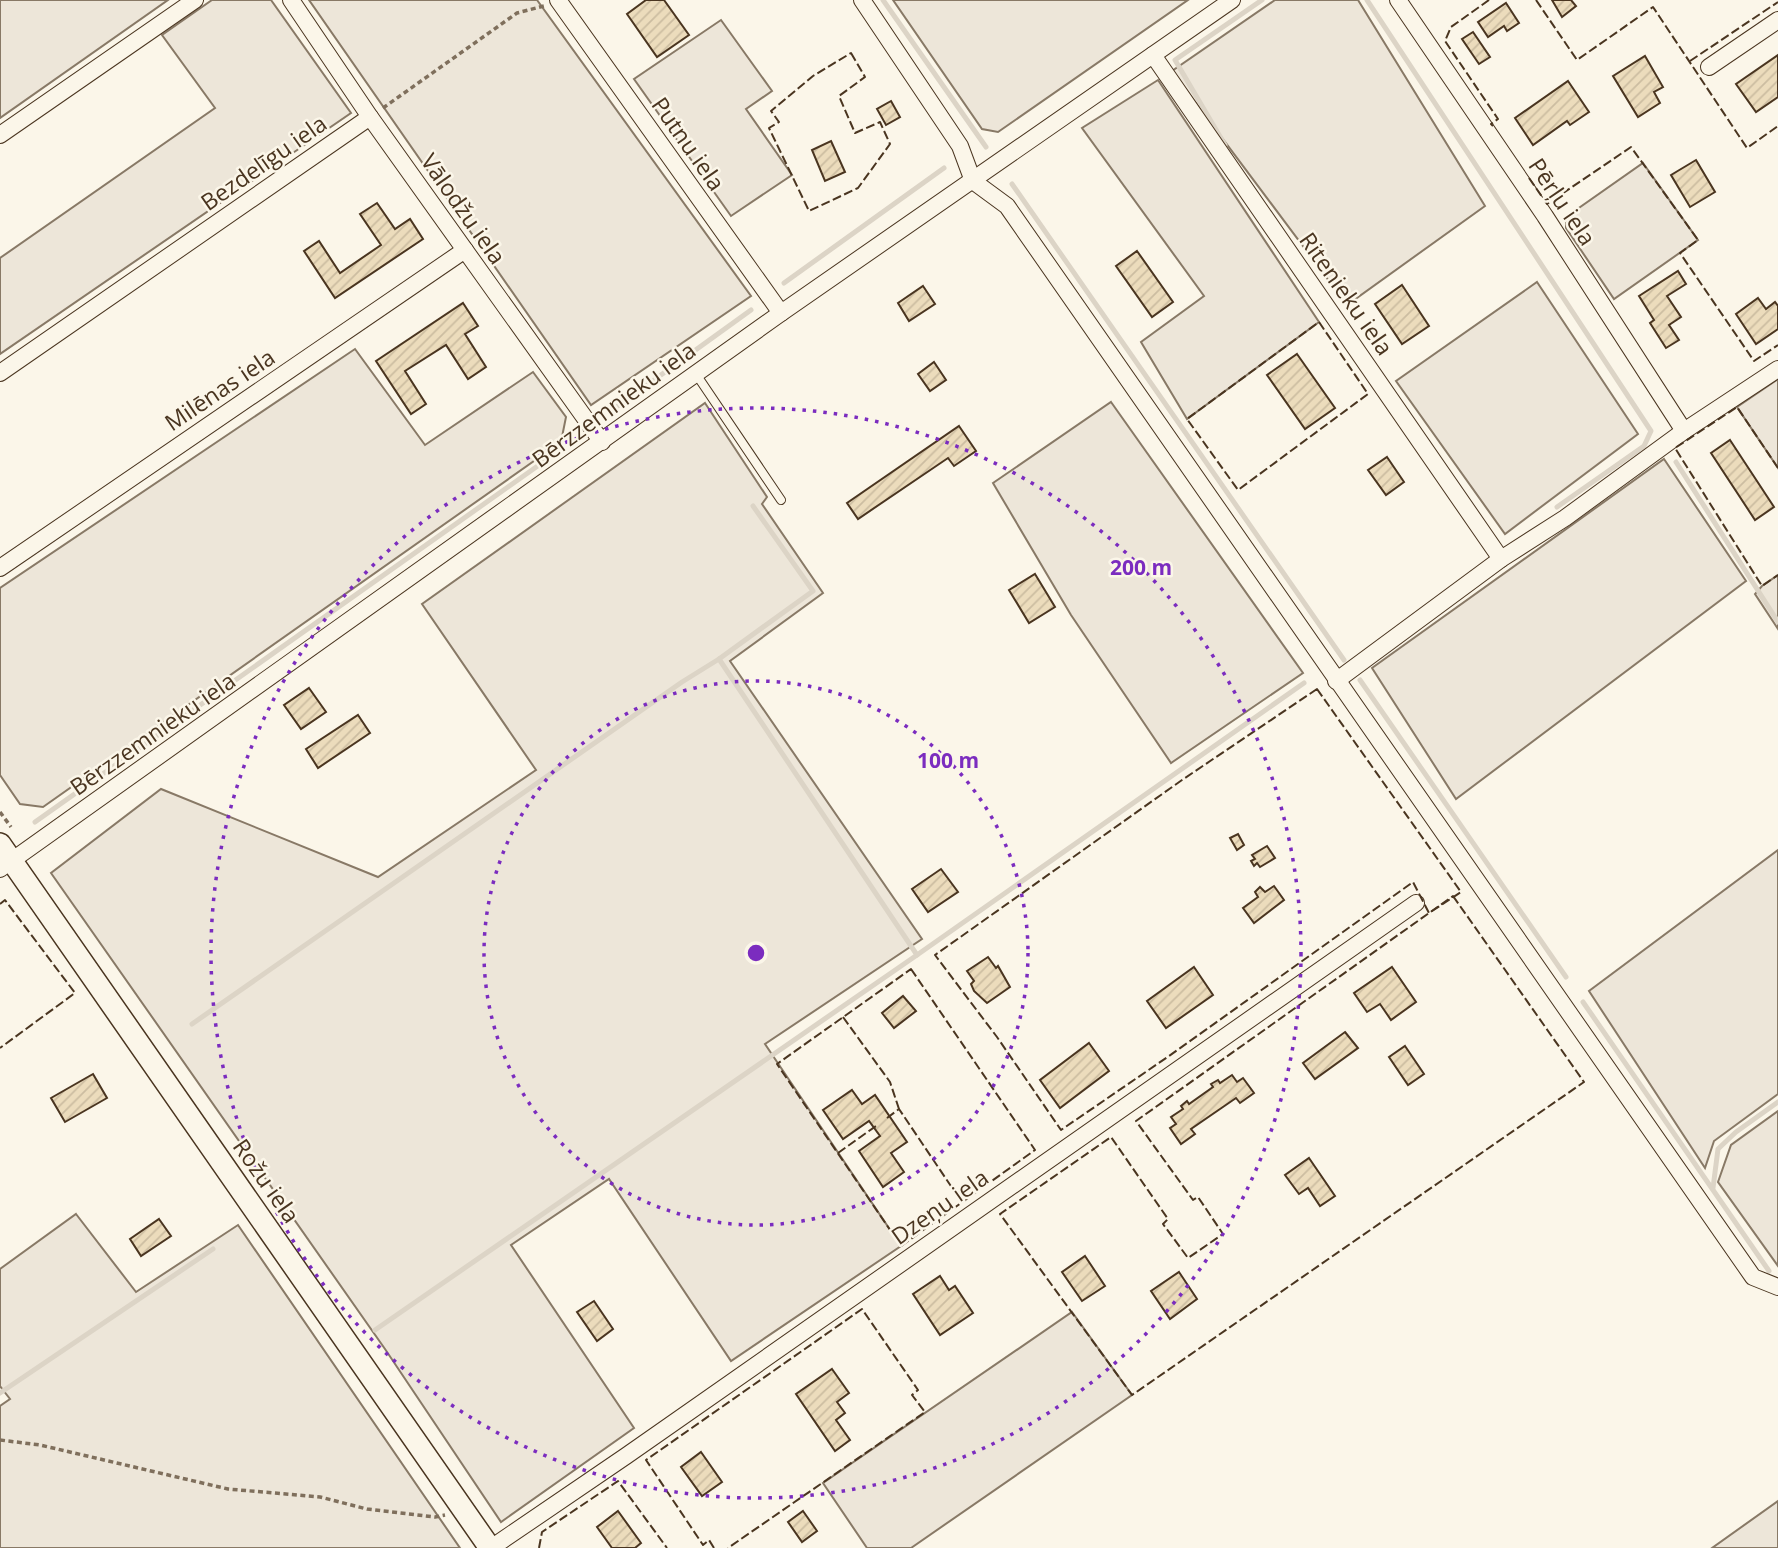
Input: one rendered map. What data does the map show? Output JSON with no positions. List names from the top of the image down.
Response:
{
  "streets": {
    "street": [
      "Putnu iela",
      "Bezdelīgu iela",
      "Pērļu iela",
      "Vālodžu iela",
      "Ritenieku iela",
      "Milēnas iela",
      "Bērzzemnieku iela",
      "Rožu iela",
      "Dzeņu iela"
    ]
  },
  "crossings": [
    ["Putnu iela", "Bērzzemnieku iela"],
    ["Bezdelīgu iela", "Vālodžu iela"],
    ["Vālodžu iela", "Milēnas iela"],
    ["Vālodžu iela", "Bērzzemnieku iela"],
    ["Ritenieku iela", "Bērzzemnieku iela"],
    ["Bērzzemnieku iela", "Rožu iela"],
    ["Rožu iela", "Dzeņu iela"]
  ],
  "rings": ["200 m", "100 m"]
}
